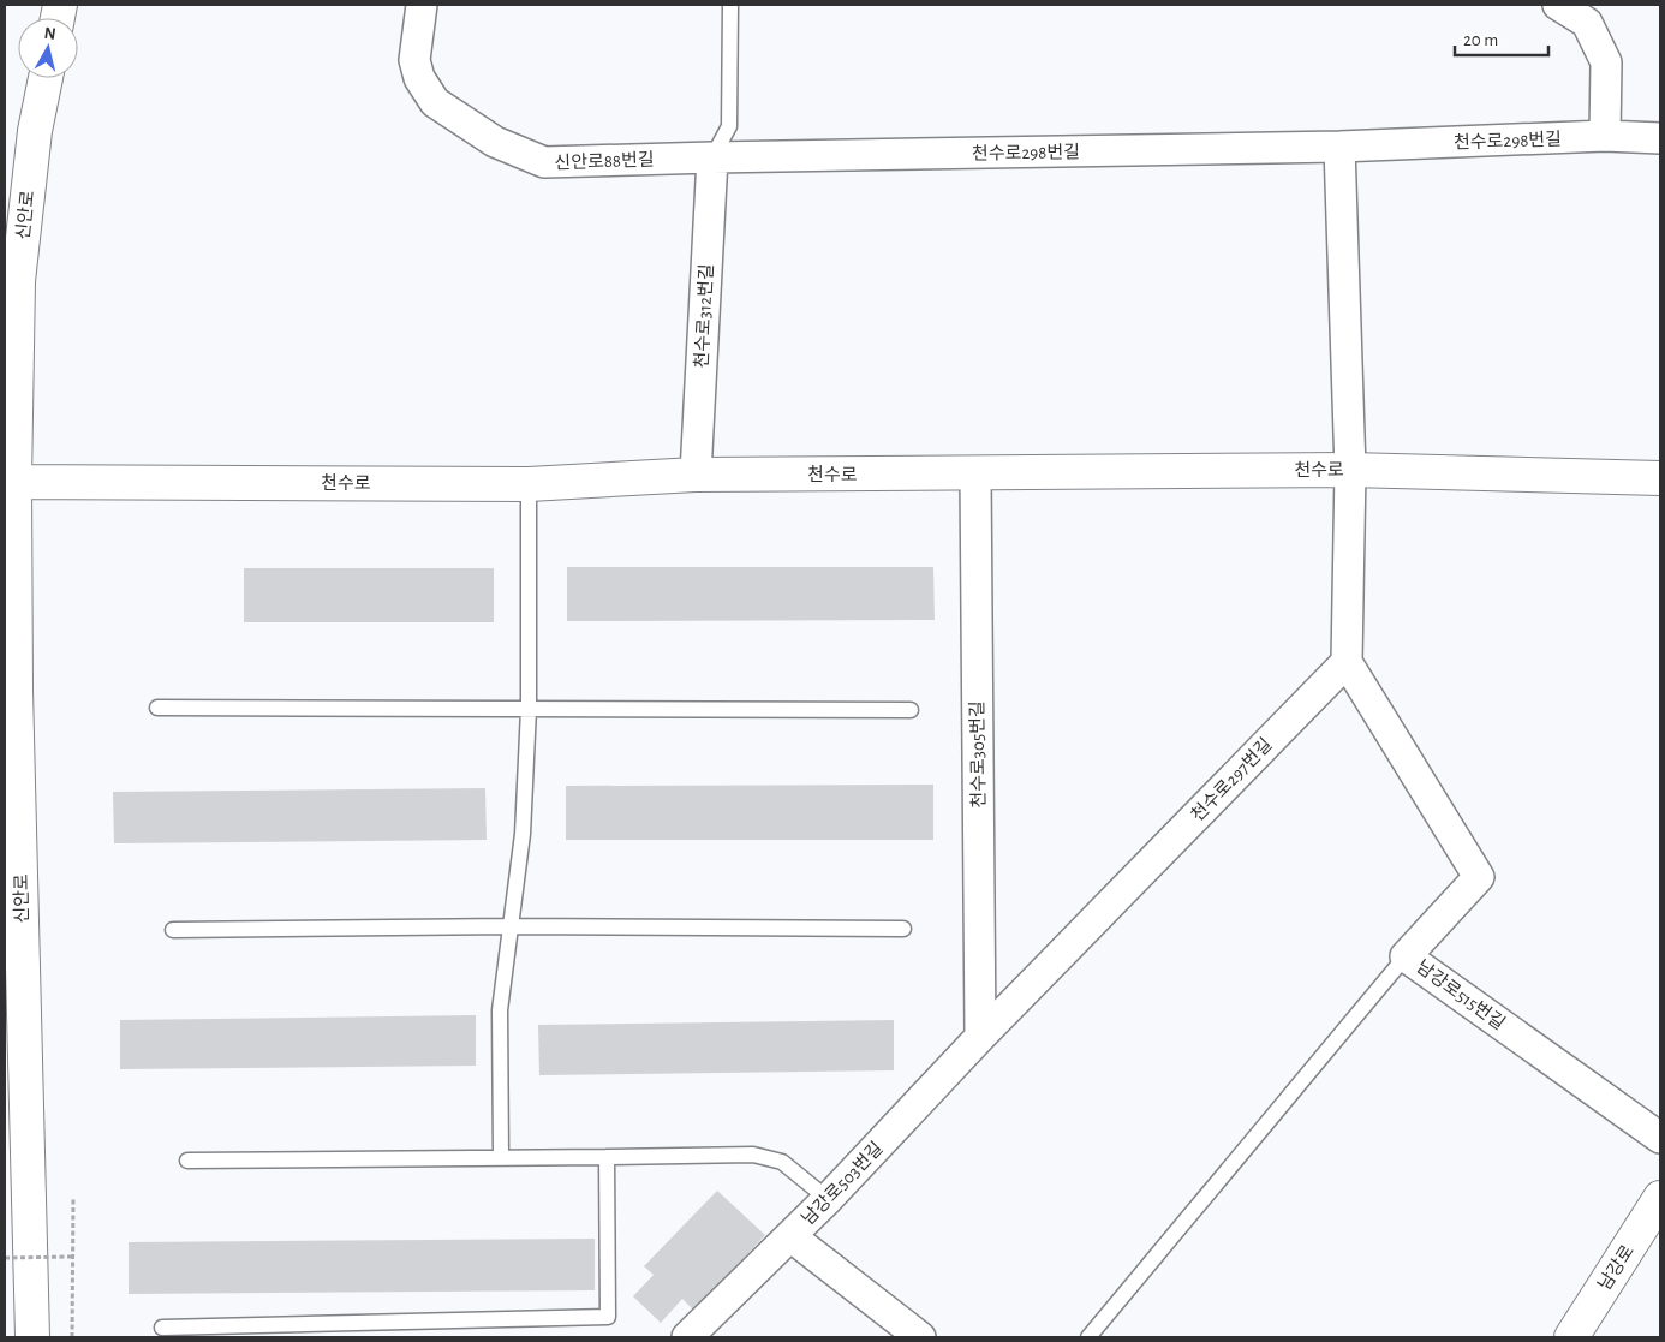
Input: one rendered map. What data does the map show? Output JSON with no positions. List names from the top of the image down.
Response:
{
  "streets": {
    "street": [
      "천수로298번길",
      "신안로88번길",
      "신안로",
      "천수로312번길",
      "천수로",
      "천수로305번길",
      "천수로297번길",
      "남강로515번길",
      "남강로503번길",
      "남강로"
    ]
  },
  "crossings": [
    ["천수로298번길", "신안로88번길"],
    ["천수로298번길", "천수로312번길"],
    ["신안로88번길", "천수로312번길"],
    ["신안로", "천수로"],
    ["천수로312번길", "천수로"],
    ["천수로", "천수로305번길"],
    ["천수로305번길", "천수로297번길"],
    ["천수로305번길", "남강로503번길"],
    ["천수로297번길", "남강로515번길"],
    ["천수로297번길", "남강로503번길"]
  ],
  "scale_bar": "20 m",
  "north": "top"
}
